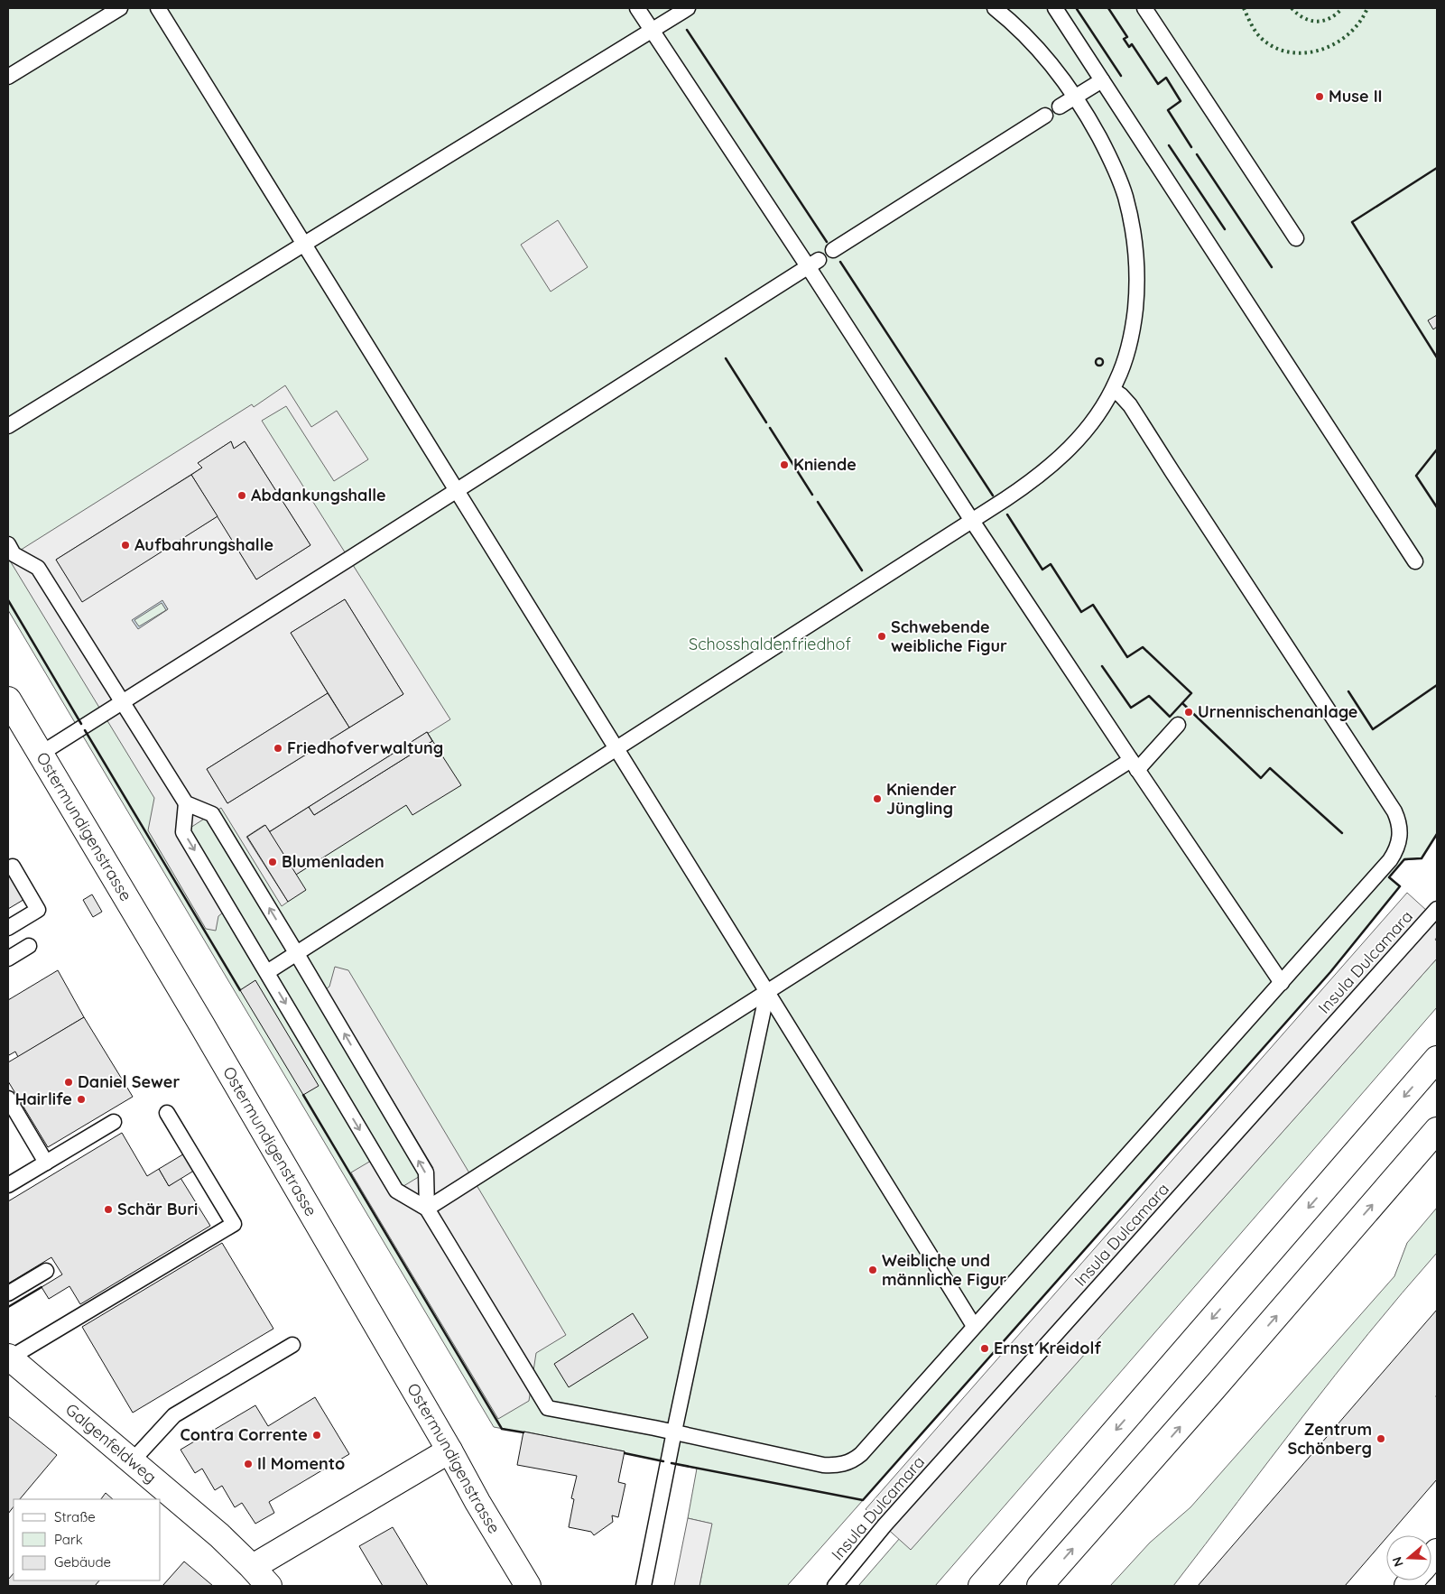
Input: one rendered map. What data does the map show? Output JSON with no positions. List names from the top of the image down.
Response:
{
  "streets": {
    "main road": ["Ostermundigenstrasse", "Galgenfeldweg"],
    "lane": ["Insula Dulcamara"]
  },
  "parks": ["Schosshaldenfriedhof"],
  "places": [
    "Muse II",
    "Kniende",
    "Abdankungshalle",
    "Aufbahrungshalle",
    "Schwebende weibliche Figur",
    "Urnennischenanlage",
    "Friedhofverwaltung",
    "Kniender Jüngling",
    "Blumenladen",
    "Daniel Sewer",
    "Hairlife",
    "Schär Buri",
    "Weibliche und männliche Figur",
    "Ernst Kreidolf",
    "Contra Corrente",
    "Zentrum Schönberg",
    "Il Momento"
  ],
  "legend": ["Straße", "Park", "Gebäude"],
  "north": "left"
}
